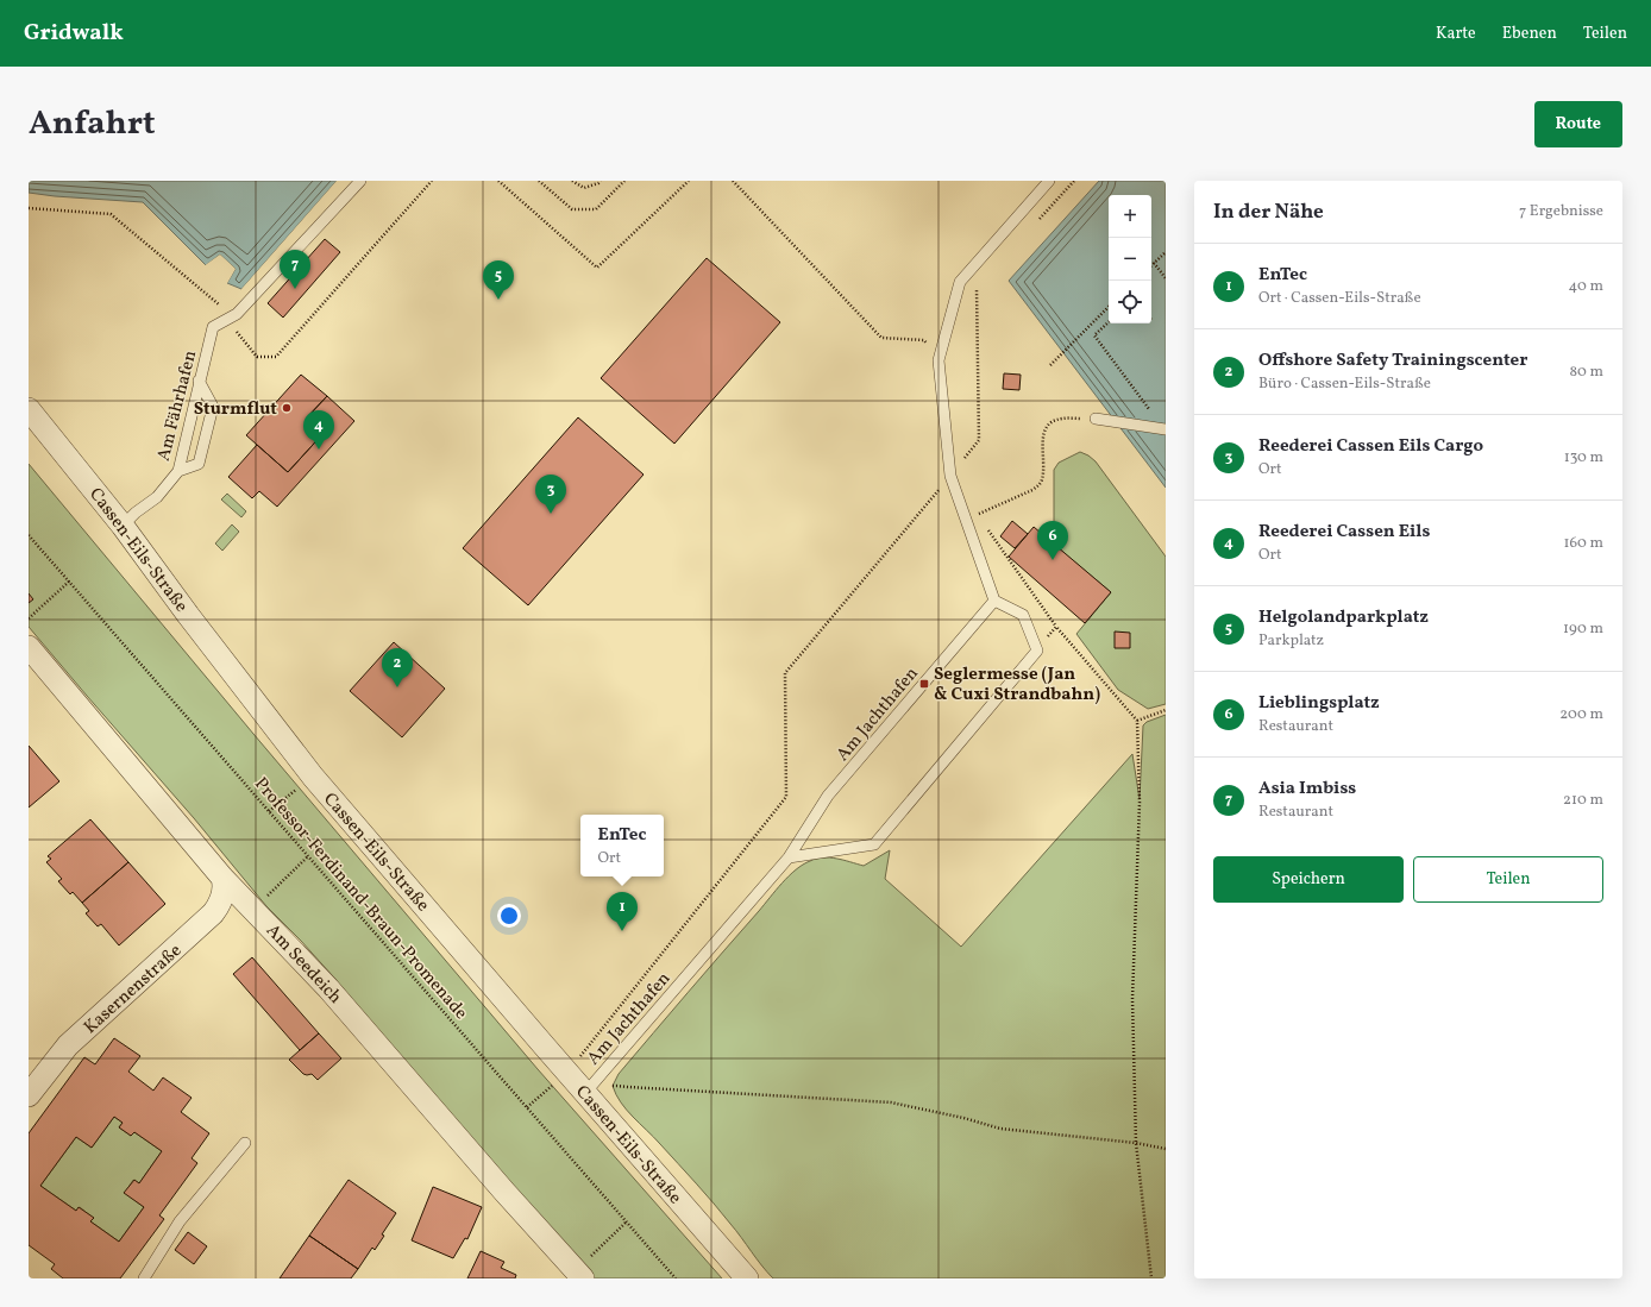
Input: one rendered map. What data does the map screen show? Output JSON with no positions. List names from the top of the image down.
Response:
{
  "streets": {
    "street": ["Cassen-Eils-Straße", "Am Seedeich", "Kasernenstraße"],
    "lane": ["Am Fährhafen", "Am Jachthafen"],
    "path": ["Professor-Ferdinand-Braun-Promenade"]
  },
  "crossings": [
    ["Am Fährhafen", "Cassen-Eils-Straße"],
    ["Cassen-Eils-Straße", "Am Jachthafen"],
    ["Am Seedeich", "Kasernenstraße"]
  ],
  "places": {
    "other": ["Sturmflut"],
    "transit": ["Seglermesse (Jan & Cuxi Strandbahn)"]
  },
  "page": {
    "header": "Gridwalk",
    "nav": ["Karte", "Ebenen", "Teilen"],
    "title": "Anfahrt",
    "buttons": [
      "Route",
      ["Speichern", "Teilen"]
    ],
    "heading": ["In der Nähe", "7 Ergebnisse"],
    "map_buttons": ["+", "−"],
    "list": [
      {
        "mark": "1",
        "name": "EnTec",
        "note": "Ort · Cassen-Eils-Straße",
        "value": "40 m"
      },
      {
        "mark": "2",
        "name": "Offshore Safety Trainingscenter",
        "note": "Büro · Cassen-Eils-Straße",
        "value": "80 m"
      },
      {
        "mark": "3",
        "name": "Reederei Cassen Eils Cargo",
        "note": "Ort",
        "value": "130 m"
      },
      {
        "mark": "4",
        "name": "Reederei Cassen Eils",
        "note": "Ort",
        "value": "160 m"
      },
      {
        "mark": "5",
        "name": "Helgolandparkplatz",
        "note": "Parkplatz",
        "value": "190 m"
      },
      {
        "mark": "6",
        "name": "Lieblingsplatz",
        "note": "Restaurant",
        "value": "200 m"
      },
      {
        "mark": "7",
        "name": "Asia Imbiss",
        "note": "Restaurant",
        "value": "210 m"
      }
    ],
    "pins": [
      "7",
      "5",
      "4",
      "3",
      "6",
      "2",
      "1"
    ],
    "popup": ["EnTec", "Ort"]
  }
}
